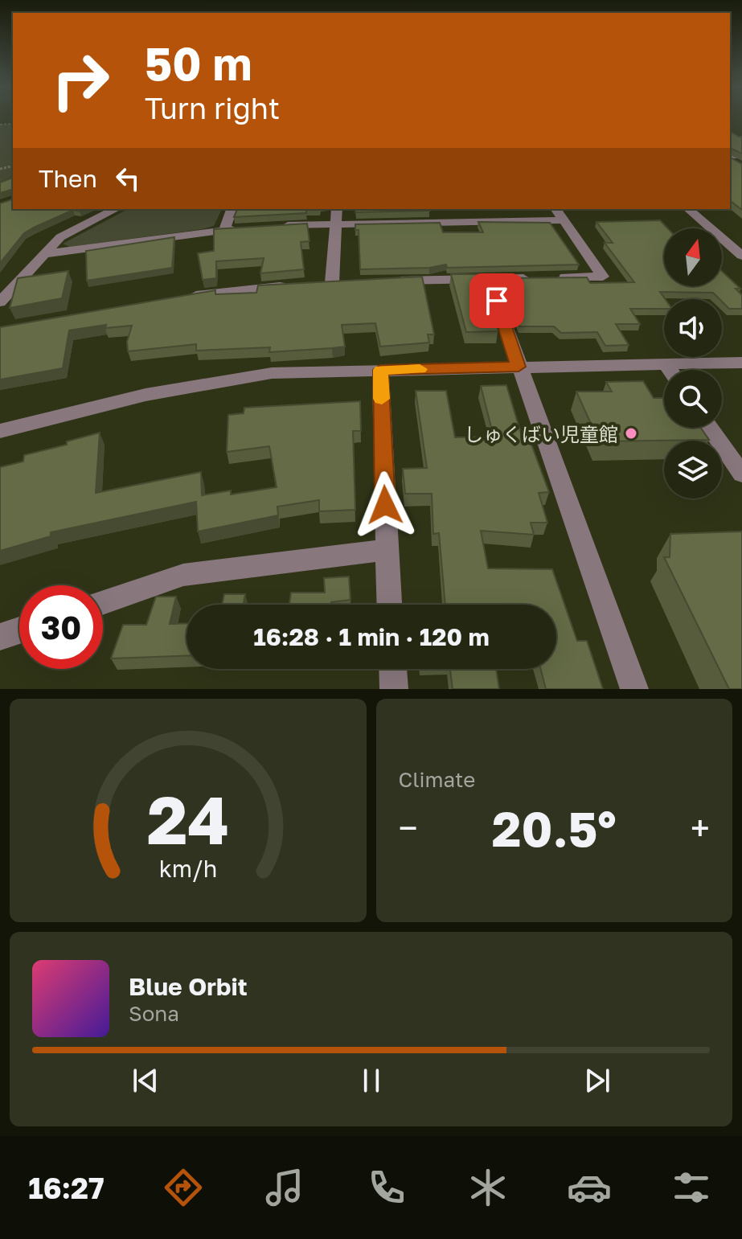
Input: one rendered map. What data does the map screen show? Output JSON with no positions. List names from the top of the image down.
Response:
{
  "places": ["しゅくばい児童館"],
  "north": "top",
  "page": {
    "turn": ["50 m", "Turn right"],
    "then": "Then",
    "limit": "30",
    "trip": "16:28 · 1 min · 120 m",
    "tile": "Climate",
    "heat": ["−", "20.5°", "+"],
    "song": ["Blue Orbit", "Sona"],
    "tabs": "16:27",
    "gauge": ["24", "km/h"]
  }
}
